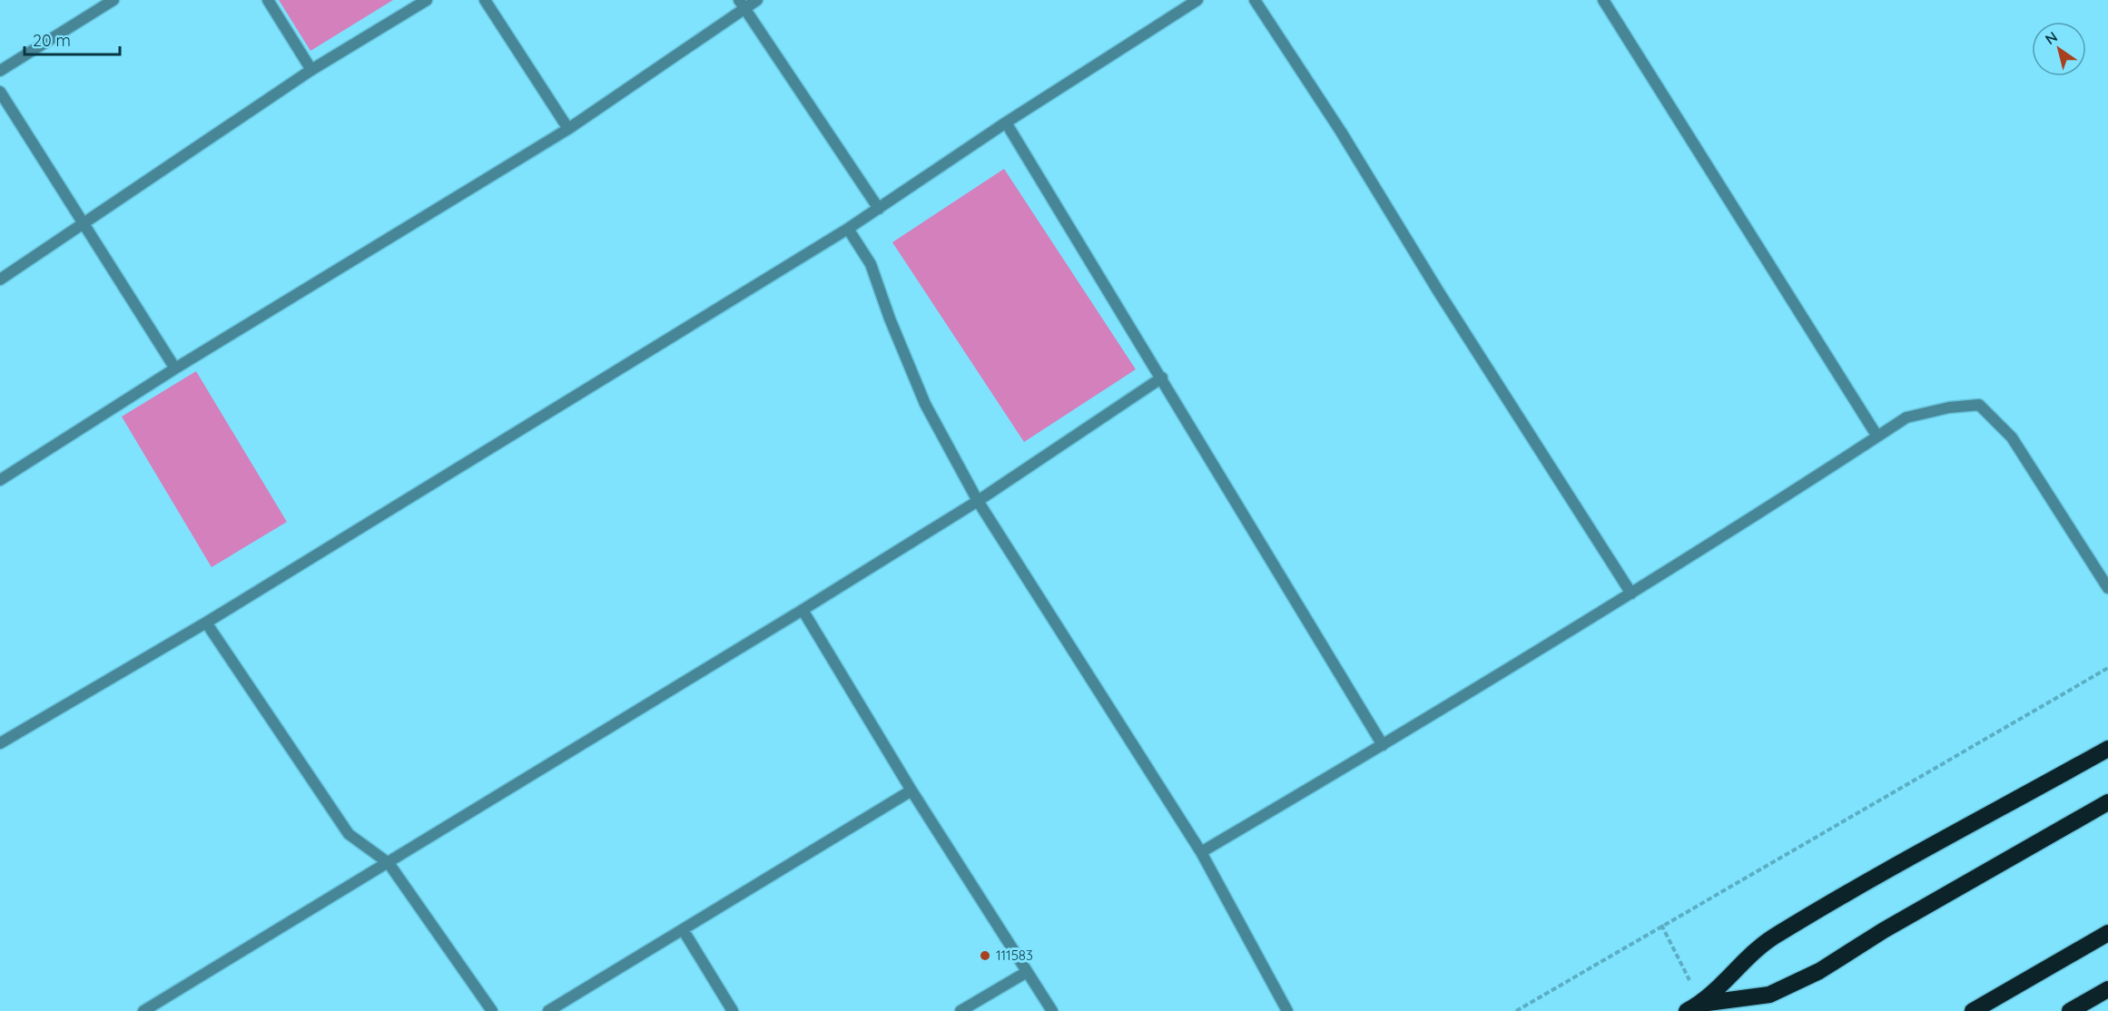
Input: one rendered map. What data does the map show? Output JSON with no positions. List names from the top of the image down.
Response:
{
  "places": ["111583"],
  "scale_bar": "20 m",
  "north": "top left"
}
